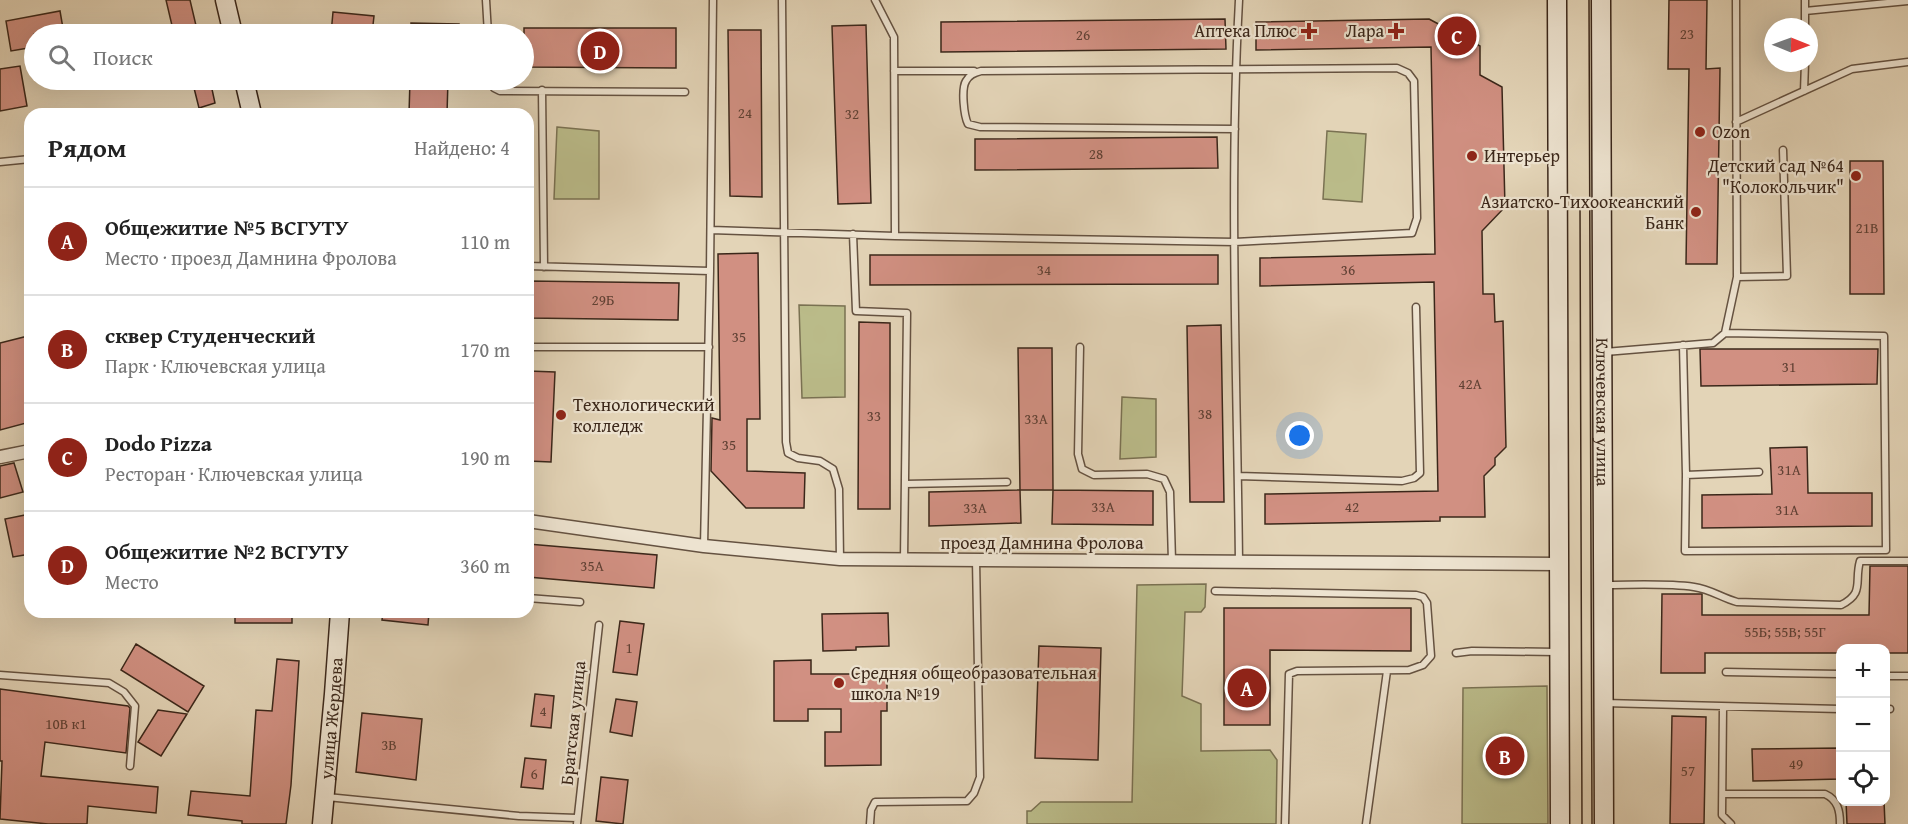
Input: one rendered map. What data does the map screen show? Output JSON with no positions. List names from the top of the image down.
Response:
{
  "streets": {
    "main road": ["Ключевская улица", "улица Жердева"],
    "street": ["проезд Дамнина Фролова"],
    "lane": ["Братская улица"]
  },
  "places": {
    "health": ["Аптека Плюс", "Лара"],
    "other": [
      "Ozon",
      "Интерьер",
      "Детский сад №64 \"Колокольчик\"",
      "Азиатско-Тихоокеанский Банк",
      "Технологический колледж",
      "Средняя общеобразовательная школа №19"
    ]
  },
  "house_numbers": [
    "23",
    "26",
    "24",
    "32",
    "28",
    "21В",
    "34",
    "36",
    "29Б",
    "35",
    "31",
    "42А",
    "38",
    "33",
    "33А",
    "35",
    "31А",
    "33А",
    "42",
    "33А",
    "31А",
    "35А",
    "55Б; 55В; 55Г",
    "1",
    "4",
    "10В к1",
    "3В",
    "49",
    "57",
    "6"
  ],
  "north": "right",
  "page": {
    "pins": [
      "C",
      "D",
      "A",
      "B"
    ],
    "search": "Поиск",
    "heading": ["Рядом", "Найдено: 4"],
    "list": [
      {
        "mark": "A",
        "name": "Общежитие №5 ВСГУТУ",
        "note": "Место · проезд Дамнина Фролова",
        "value": "110 m"
      },
      {
        "mark": "B",
        "name": "сквер Студенческий",
        "note": "Парк · Ключевская улица",
        "value": "170 m"
      },
      {
        "mark": "C",
        "name": "Dodo Pizza",
        "note": "Ресторан · Ключевская улица",
        "value": "190 m"
      },
      {
        "mark": "D",
        "name": "Общежитие №2 ВСГУТУ",
        "note": "Место",
        "value": "360 m"
      }
    ],
    "map_buttons": ["+", "−"]
  }
}
